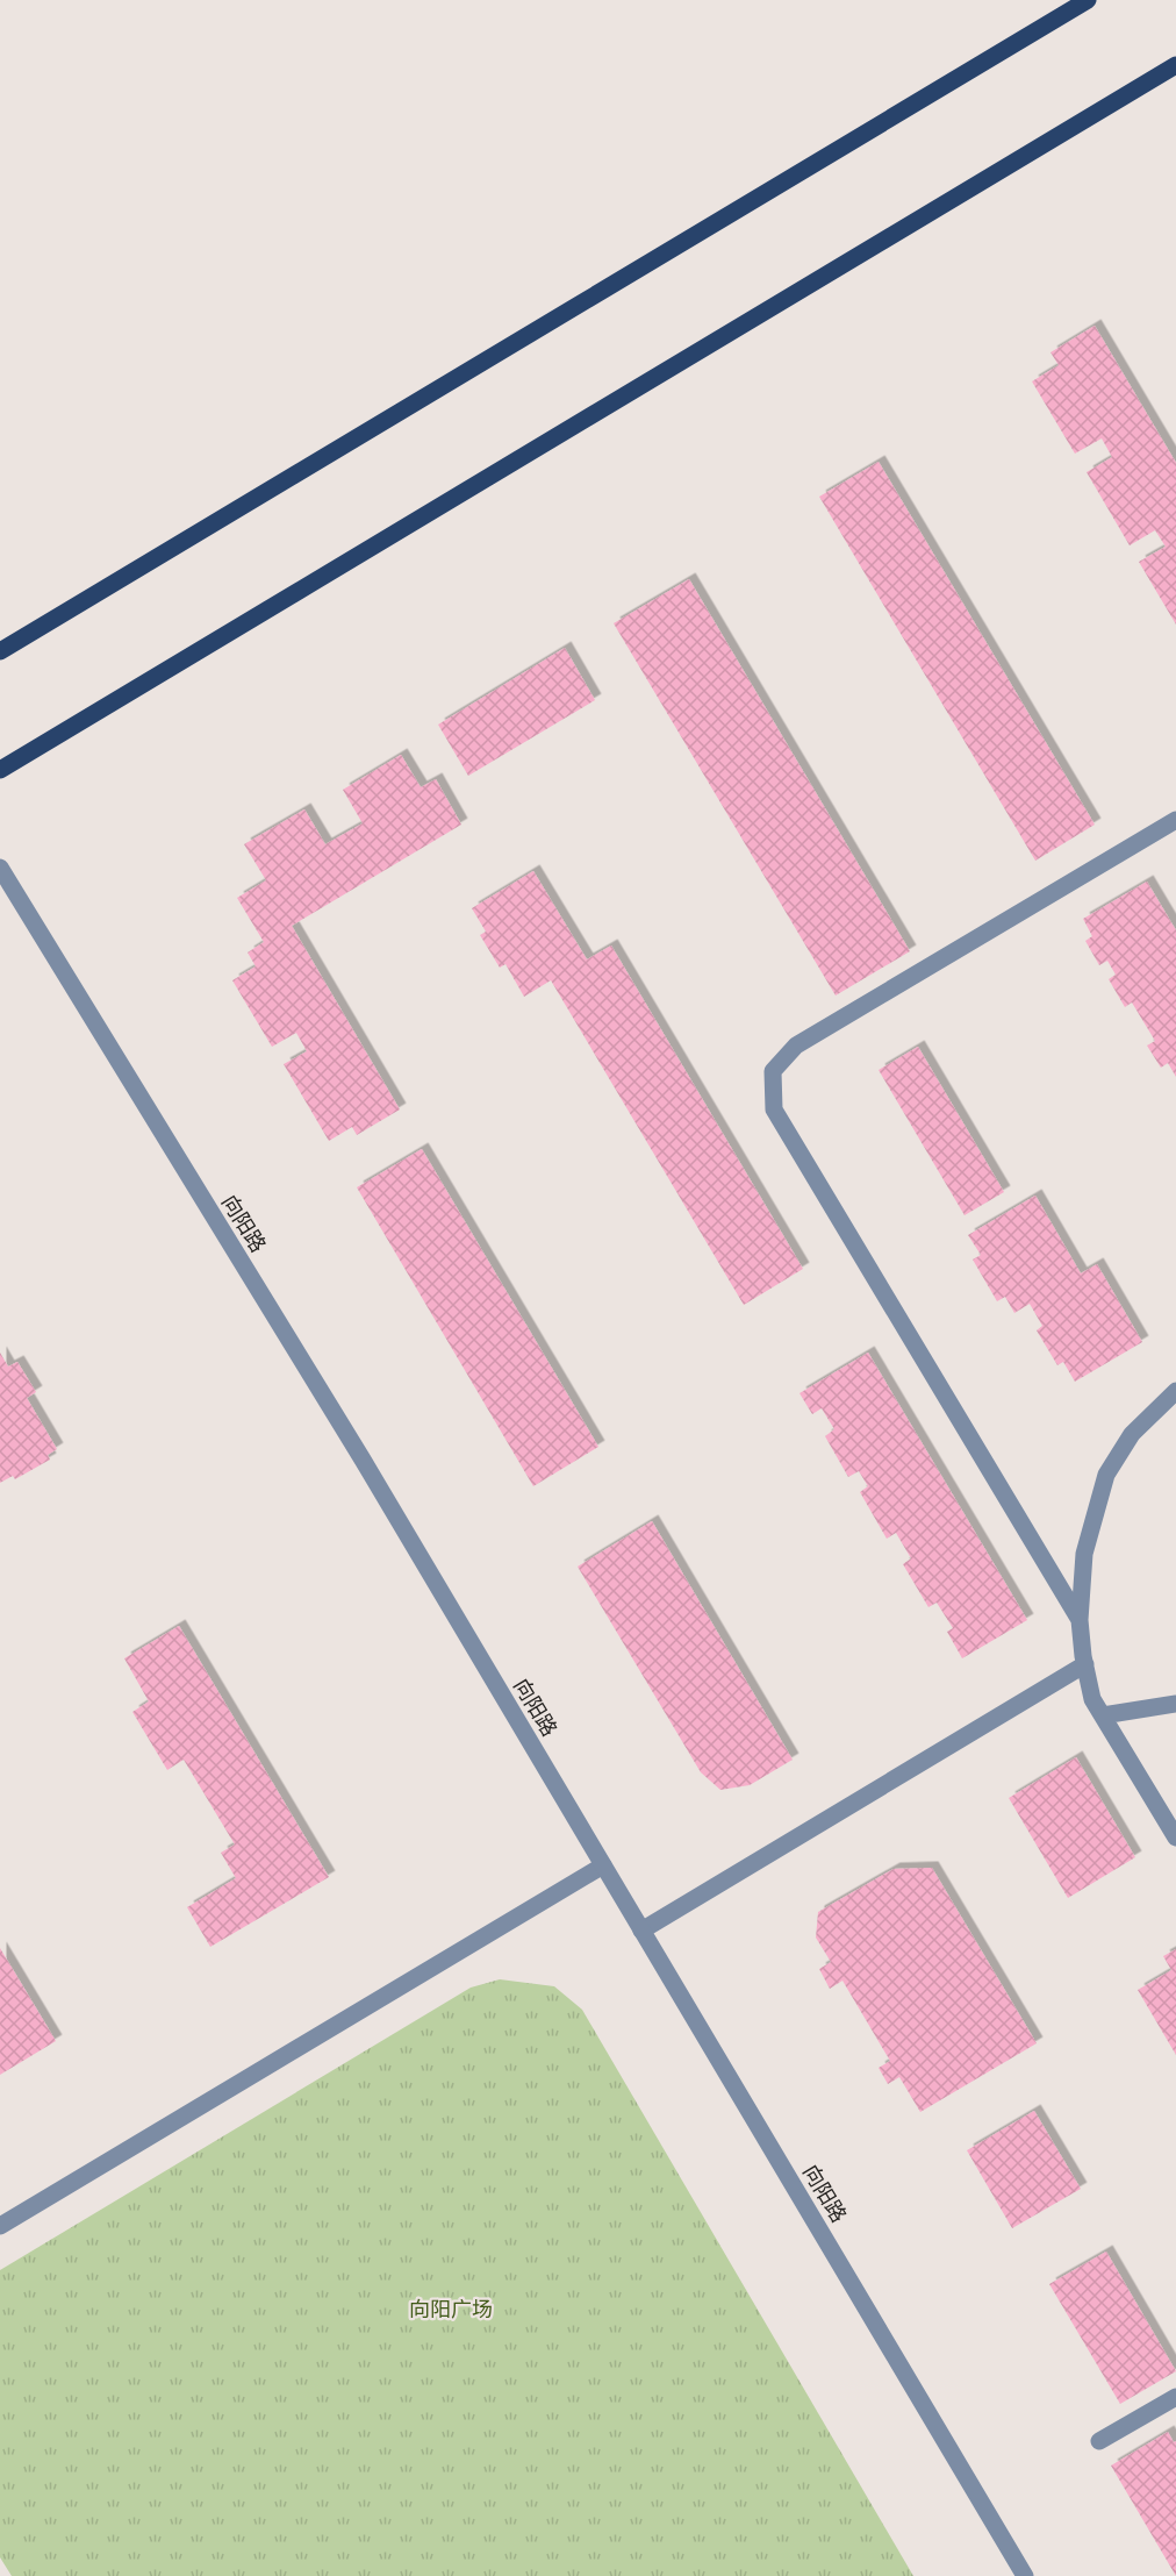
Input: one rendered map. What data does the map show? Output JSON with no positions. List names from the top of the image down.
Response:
{
  "streets": {
    "street": ["向阳路"]
  },
  "parks": ["向阳广场"]
}
